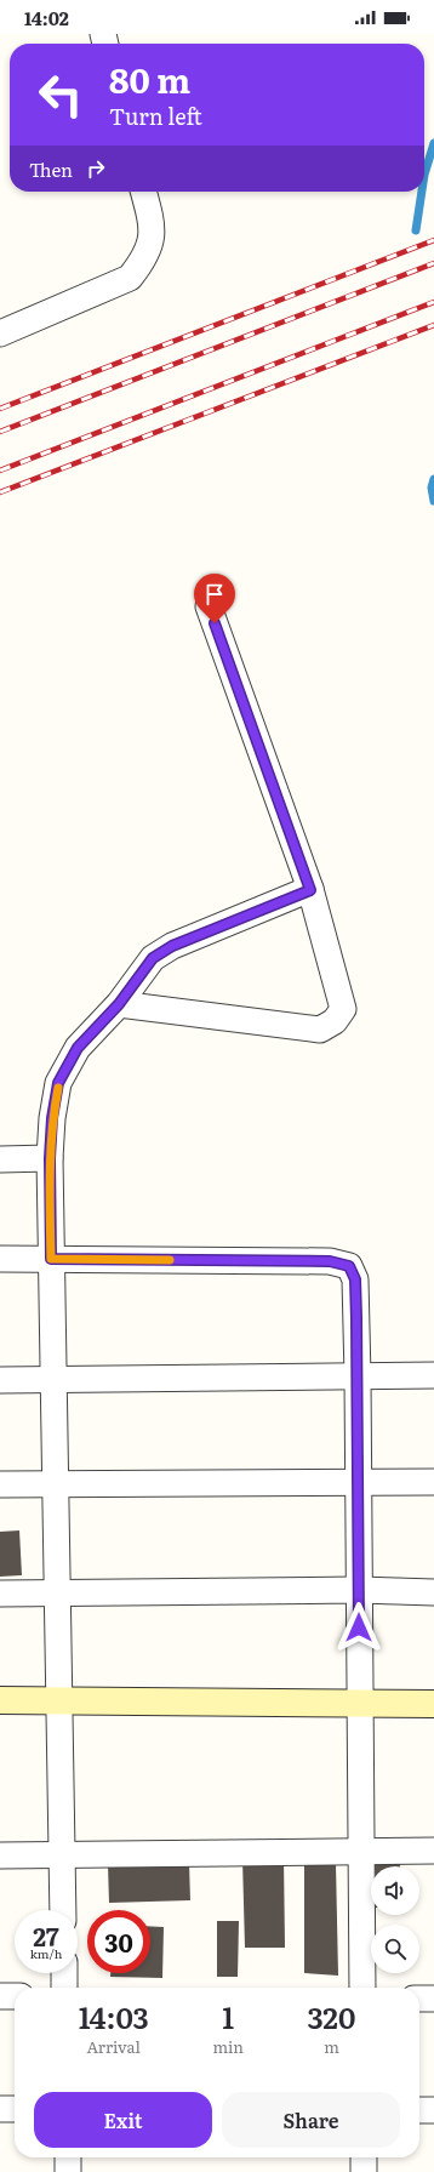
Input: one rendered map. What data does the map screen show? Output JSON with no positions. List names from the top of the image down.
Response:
{
  "page": {
    "status": "14:02",
    "turn": ["80 m", "Turn left"],
    "then": "Then",
    "speed": "27 km/h",
    "limit": "30",
    "eta": [
      "14:03",
      "Arrival",
      "1",
      "min",
      "320",
      "m"
    ],
    "buttons": ["Exit", "Share"]
  }
}
